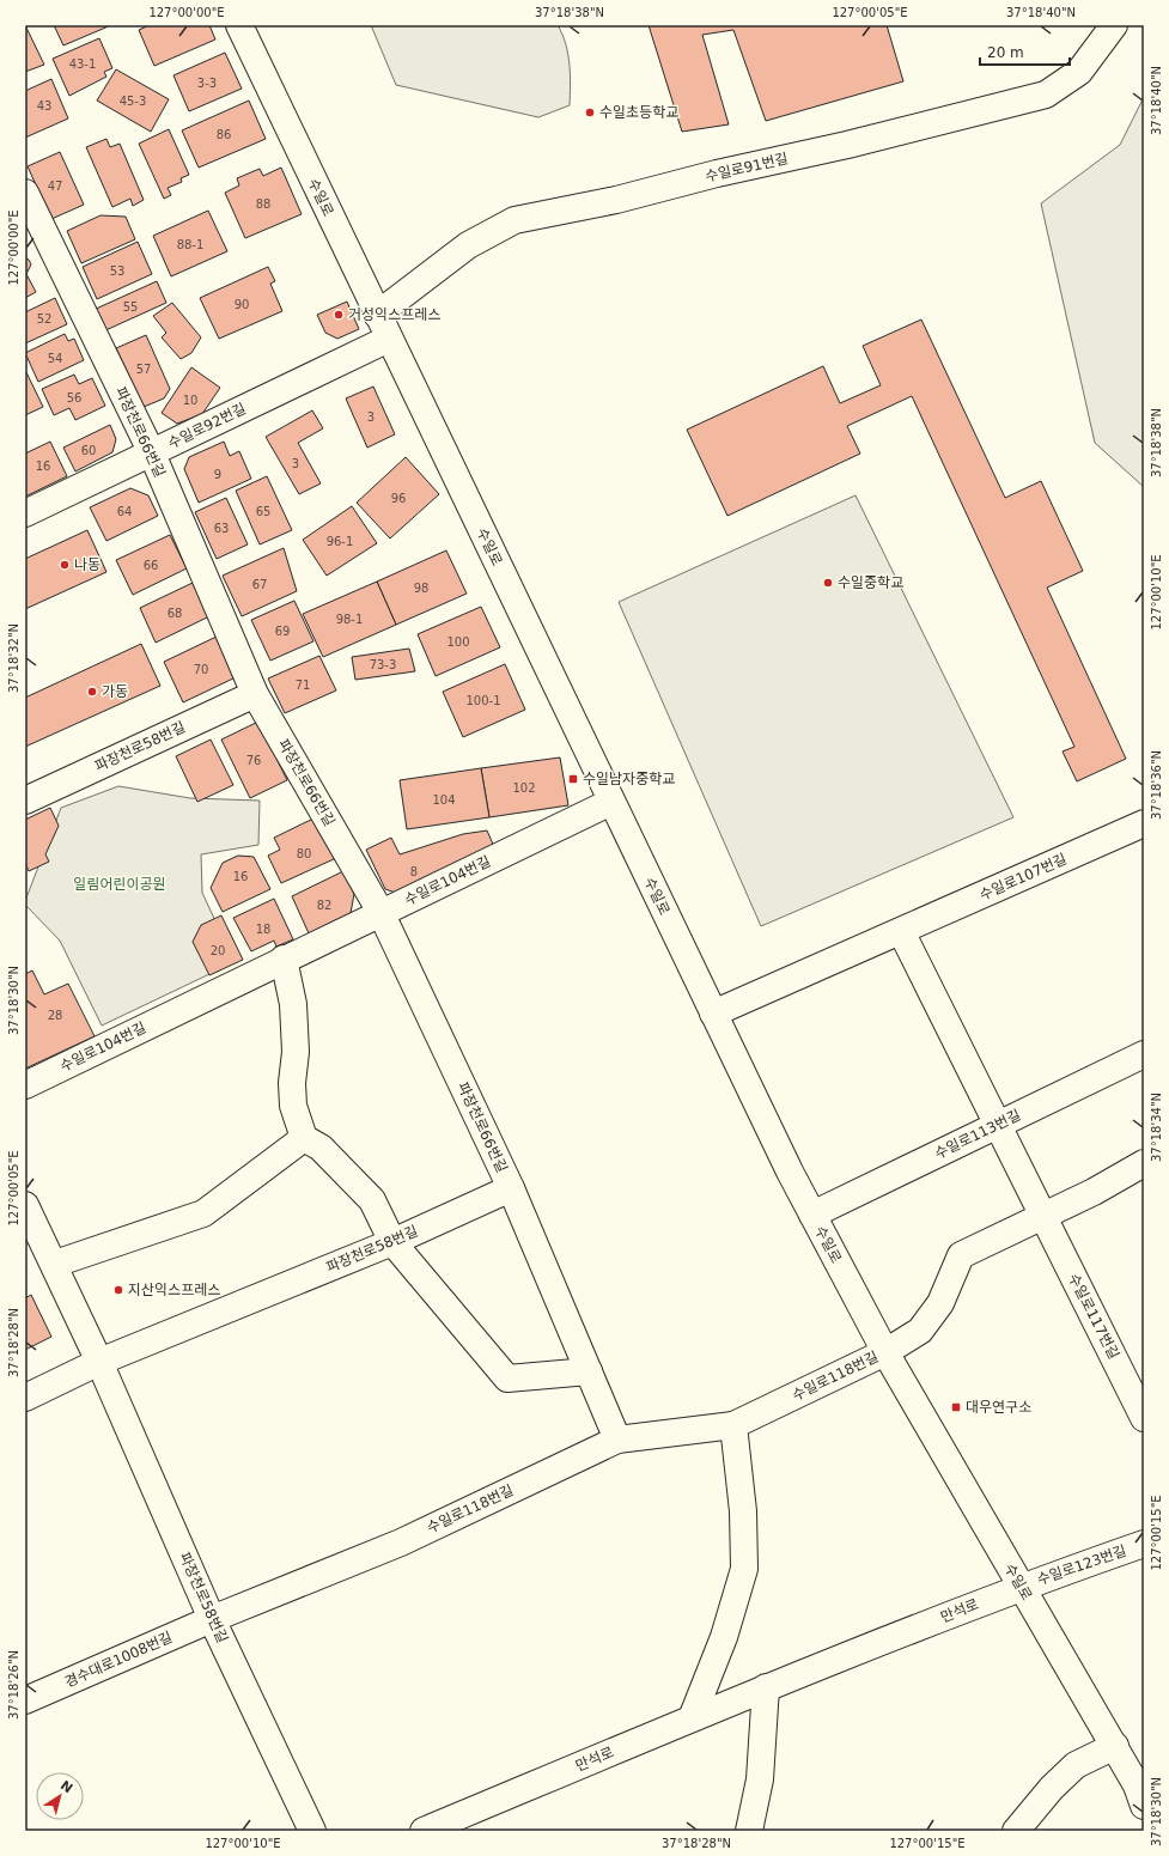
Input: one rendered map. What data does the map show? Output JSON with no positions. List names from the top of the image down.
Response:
{
  "streets": {
    "street": [
      "수일로91번길",
      "수일로",
      "수일로92번길",
      "파장천로66번길",
      "파장천로58번길",
      "수일로107번길",
      "수일로104번길",
      "수일로113번길",
      "수일로117번길",
      "수일로118번길",
      "수일로123번길",
      "만석로",
      "경수대로1008번길"
    ]
  },
  "crossings": [
    ["수일로91번길", "수일로"],
    ["수일로", "수일로92번길"],
    ["수일로", "수일로107번길"],
    ["수일로", "수일로104번길"],
    ["수일로", "수일로113번길"],
    ["수일로", "수일로118번길"],
    ["수일로", "수일로123번길"],
    ["수일로", "만석로"],
    ["수일로92번길", "파장천로66번길"],
    ["파장천로66번길", "파장천로58번길"],
    ["파장천로66번길", "수일로104번길"],
    ["파장천로66번길", "수일로118번길"],
    ["파장천로58번길", "수일로118번길"],
    ["파장천로58번길", "경수대로1008번길"],
    ["수일로113번길", "수일로117번길"],
    ["수일로118번길", "경수대로1008번길"],
    ["수일로123번길", "만석로"]
  ],
  "parks": ["일림어린이공원"],
  "places": {
    "other": [
      "수일초등학교",
      "거성익스프레스",
      "나동",
      "수일중학교",
      "가동",
      "지산익스프레스"
    ],
    "transit": ["수일남자중학교", "대우연구소"]
  },
  "house_numbers": [
    "43-1",
    "3-3",
    "45-3",
    "43",
    "86",
    "47",
    "88",
    "88-1",
    "53",
    "90",
    "55",
    "52",
    "54",
    "57",
    "56",
    "10",
    "3",
    "60",
    "3",
    "16",
    "9",
    "96",
    "64",
    "65",
    "63",
    "96-1",
    "66",
    "67",
    "98",
    "68",
    "98-1",
    "69",
    "100",
    "73-3",
    "70",
    "71",
    "100-1",
    "76",
    "102",
    "104",
    "80",
    "8",
    "16",
    "82",
    "18",
    "20",
    "28"
  ],
  "scale_bar": "20 m",
  "north": "top right",
  "coordinates": [
    "127°00'00\"E",
    "37°18'38\"N",
    "127°00'05\"E",
    "37°18'40\"N",
    "127°00'10\"E",
    "37°18'32\"N",
    "37°18'36\"N",
    "37°18'30\"N",
    "37°18'34\"N",
    "37°18'28\"N",
    "127°00'15\"E",
    "37°18'26\"N"
  ]
}
